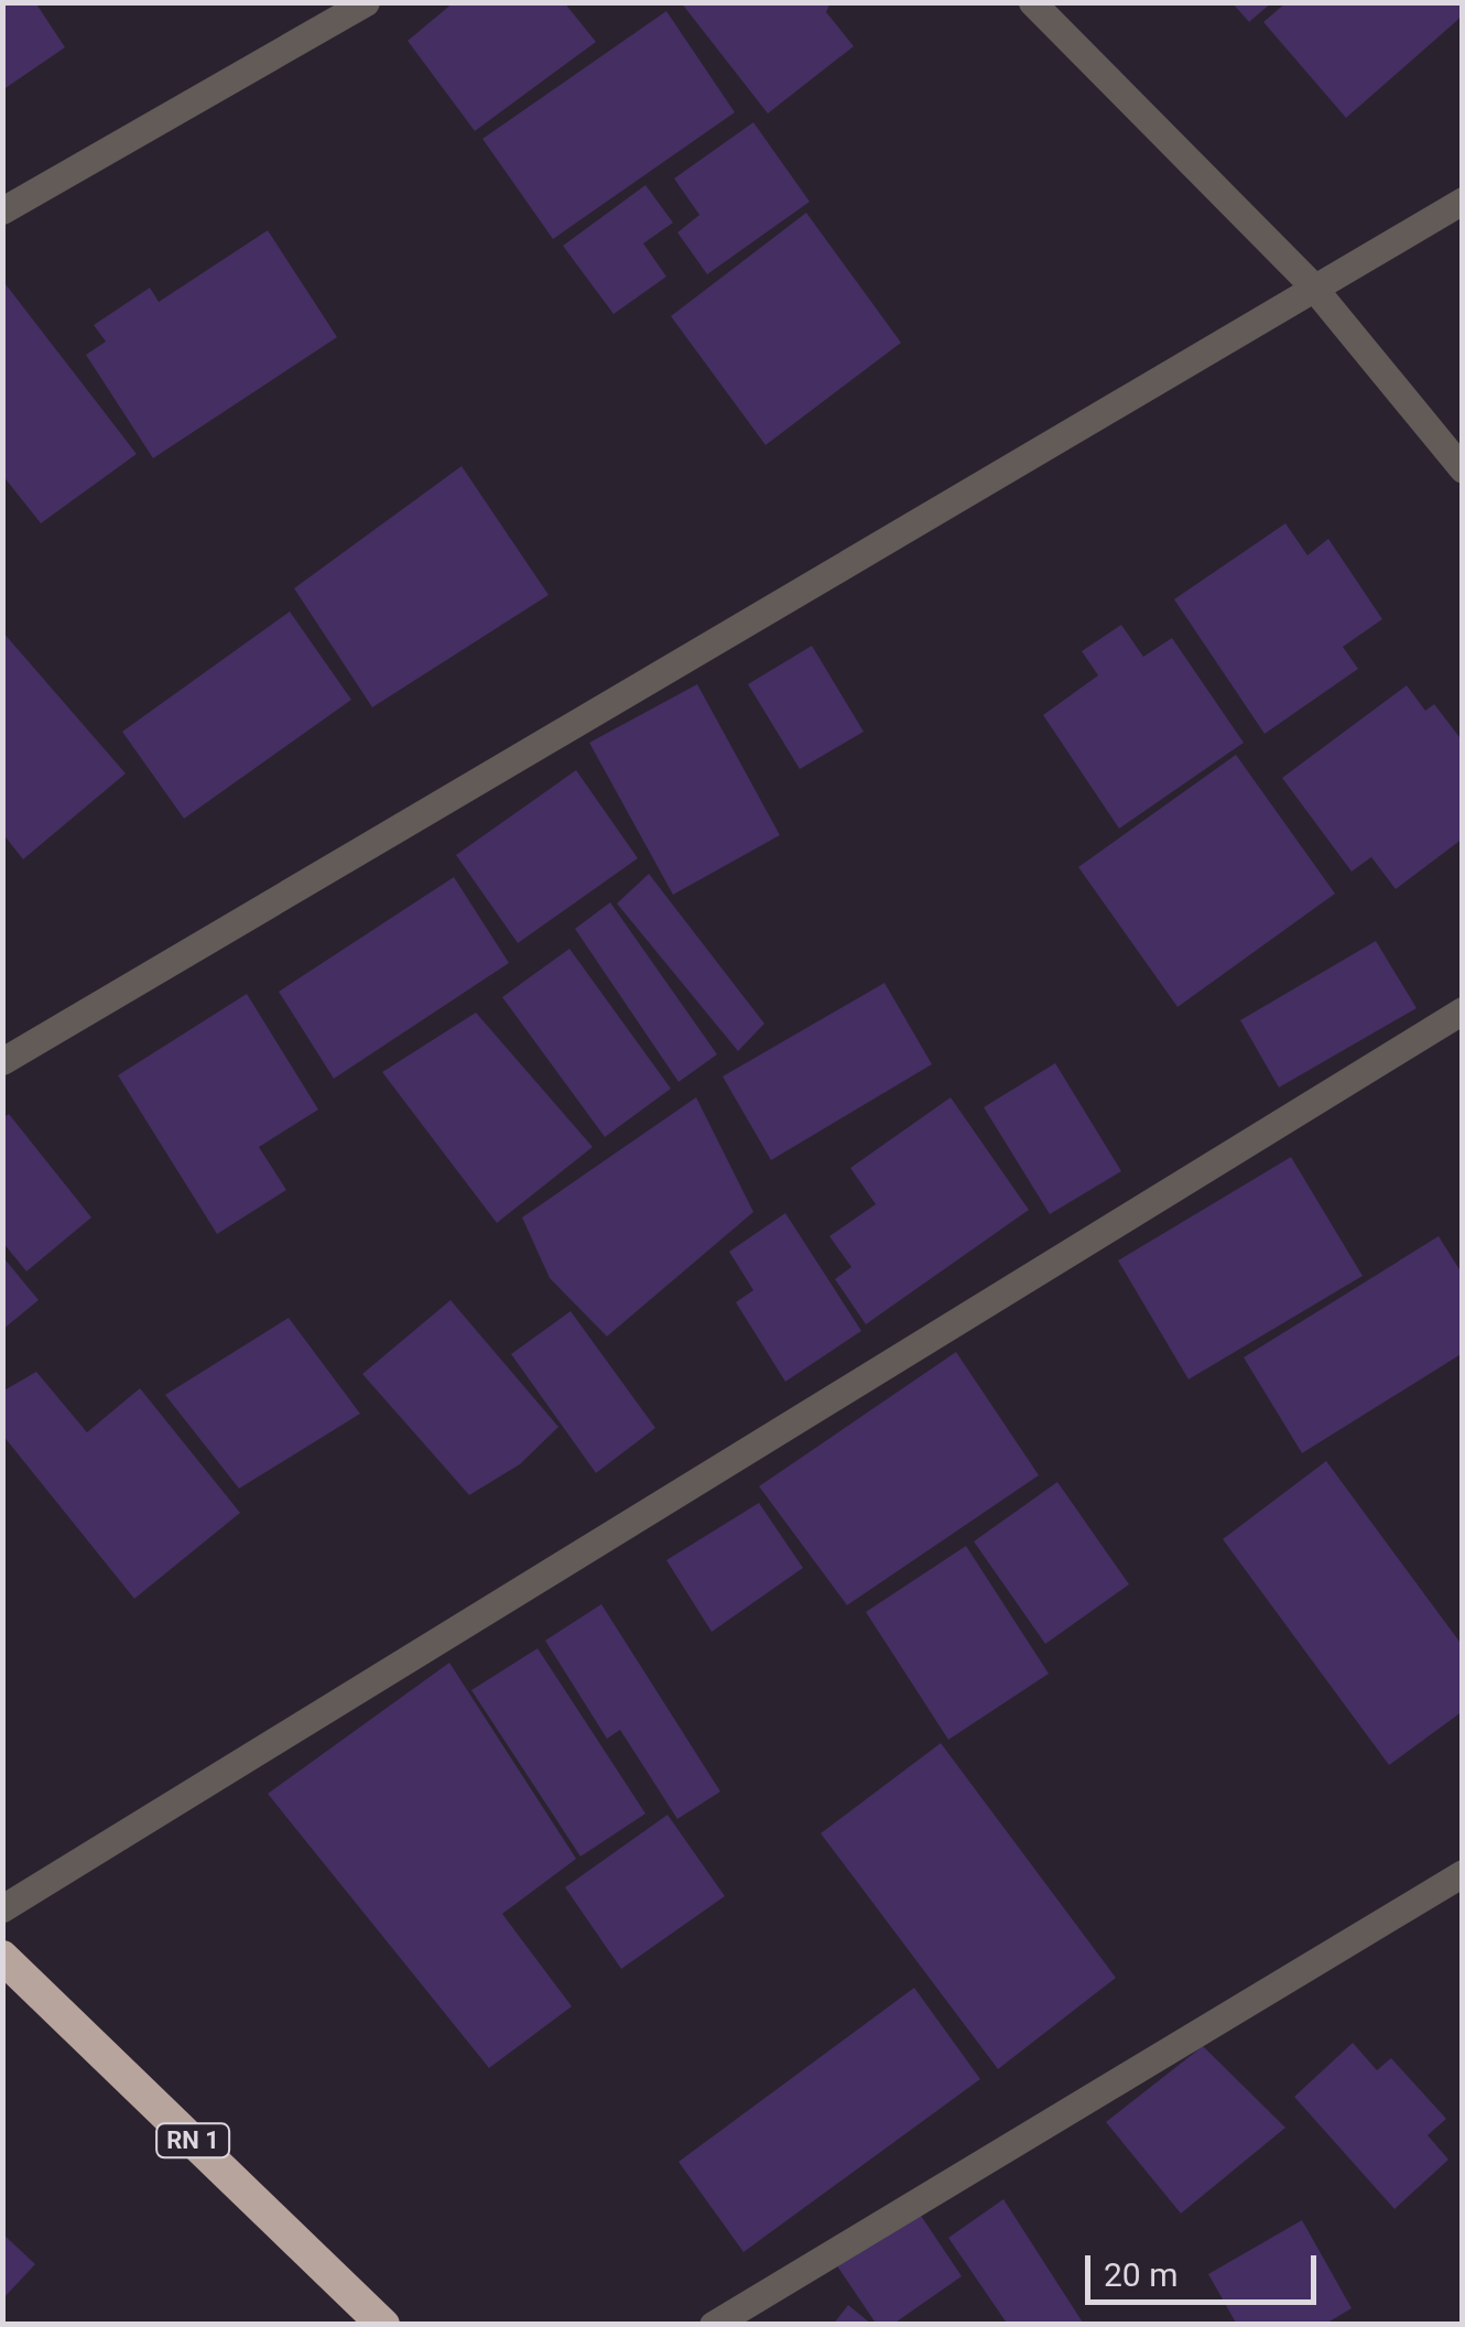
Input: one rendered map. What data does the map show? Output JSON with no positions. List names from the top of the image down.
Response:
{
  "streets": {
    "highway": ["RN 1"]
  },
  "scale_bar": "20 m"
}
